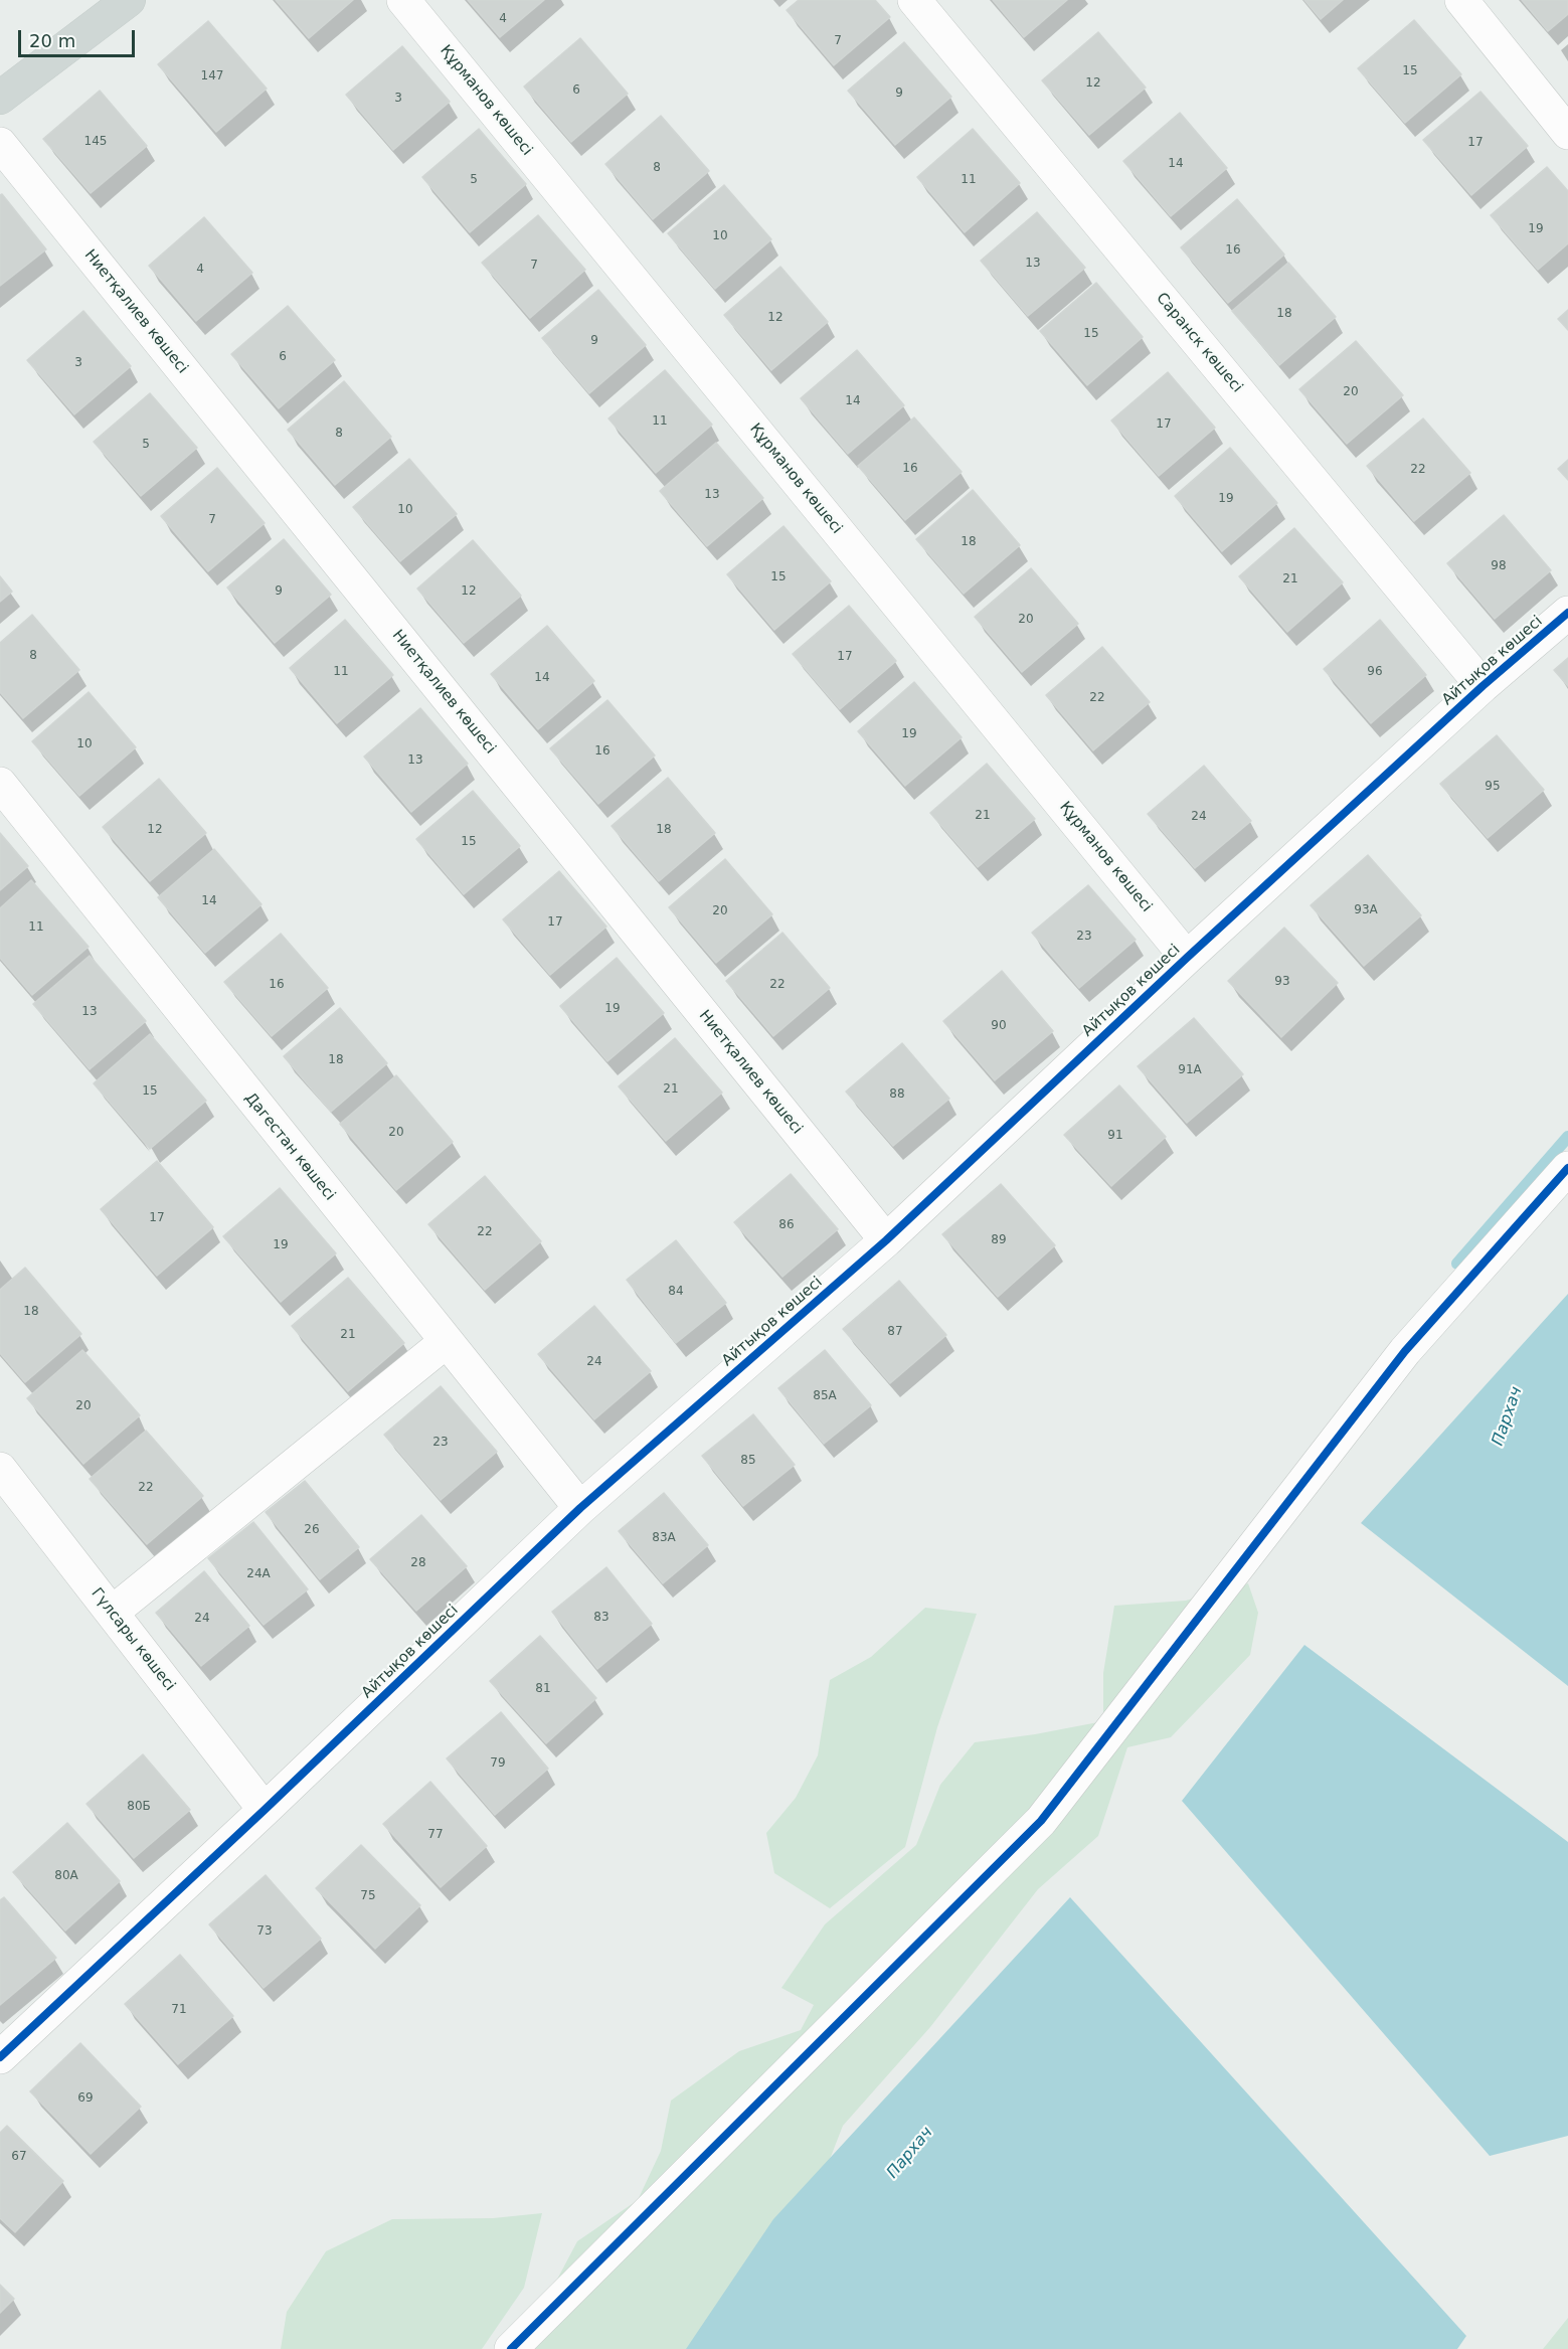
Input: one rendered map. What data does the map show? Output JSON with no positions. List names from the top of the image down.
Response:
{
  "streets": {
    "street": [
      "Құрманов көшесі",
      "Ниетқалиев көшесі",
      "Саранск көшесі",
      "Айтықов көшесі",
      "Дагестан көшесі",
      "Гүлсары көшесі"
    ]
  },
  "crossings": [
    ["Құрманов көшесі", "Айтықов көшесі"],
    ["Ниетқалиев көшесі", "Айтықов көшесі"],
    ["Саранск көшесі", "Айтықов көшесі"],
    ["Айтықов көшесі", "Дагестан көшесі"],
    ["Айтықов көшесі", "Гүлсары көшесі"]
  ],
  "water": ["Пархач"],
  "house_numbers": [
    "4",
    "7",
    "15",
    "147",
    "12",
    "6",
    "9",
    "3",
    "145",
    "17",
    "14",
    "8",
    "5",
    "11",
    "19",
    "10",
    "16",
    "13",
    "7",
    "4",
    "18",
    "12",
    "15",
    "9",
    "6",
    "3",
    "20",
    "14",
    "11",
    "17",
    "8",
    "5",
    "16",
    "22",
    "13",
    "19",
    "10",
    "7",
    "18",
    "98",
    "15",
    "21",
    "9",
    "12",
    "20",
    "8",
    "17",
    "11",
    "96",
    "14",
    "22",
    "19",
    "10",
    "16",
    "13",
    "95",
    "21",
    "24",
    "12",
    "18",
    "15",
    "14",
    "93А",
    "20",
    "17",
    "11",
    "23",
    "93",
    "16",
    "22",
    "19",
    "13",
    "90",
    "18",
    "91А",
    "21",
    "15",
    "88",
    "20",
    "91",
    "17",
    "86",
    "22",
    "89",
    "19",
    "84",
    "18",
    "87",
    "21",
    "24",
    "85А",
    "20",
    "23",
    "85",
    "22",
    "26",
    "83А",
    "28",
    "24А",
    "83",
    "24",
    "81",
    "79",
    "80Б",
    "77",
    "80А",
    "75",
    "73",
    "71",
    "69",
    "67"
  ],
  "scale_bar": "20 m"
}
